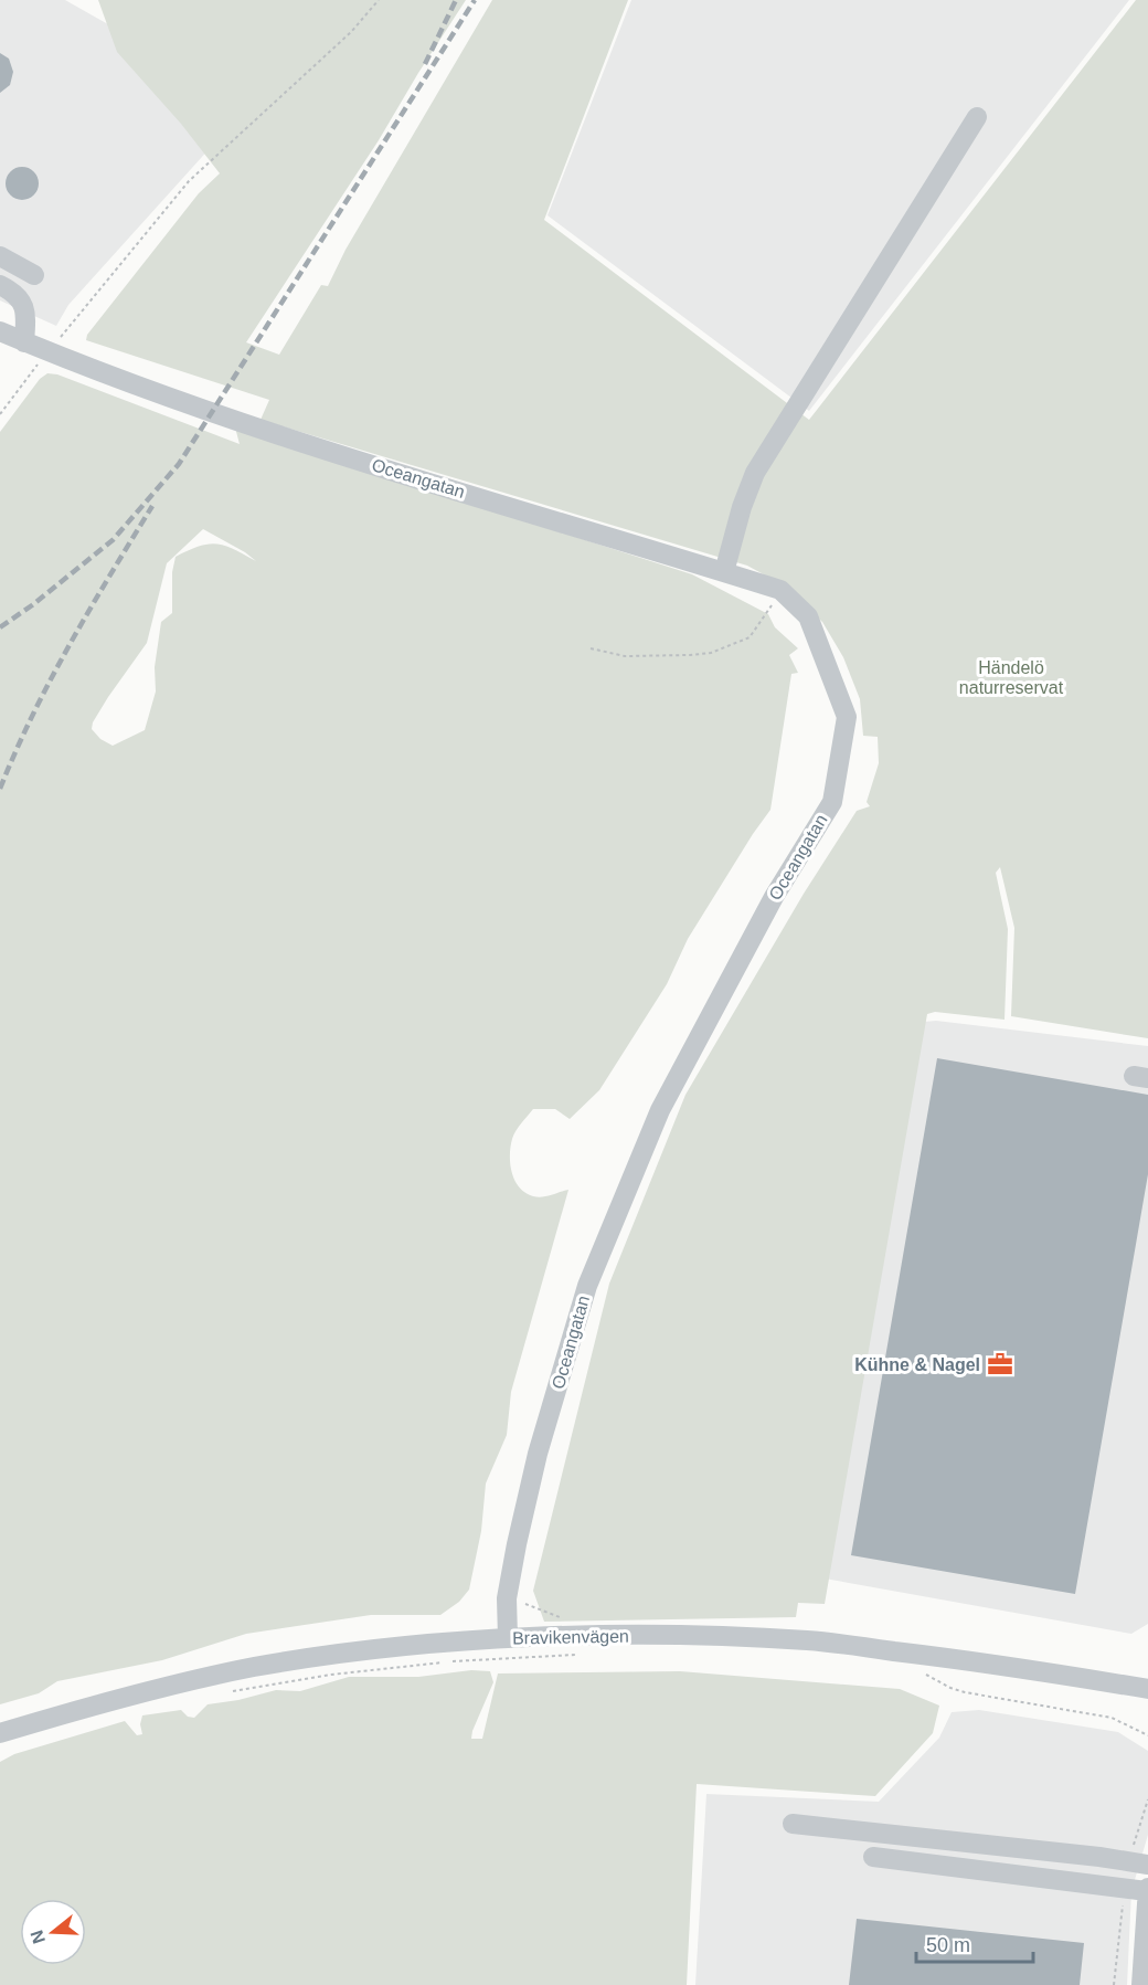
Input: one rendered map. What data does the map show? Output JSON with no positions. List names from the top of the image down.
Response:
{
  "streets": {
    "street": ["Oceangatan", "Bravikenvägen"]
  },
  "crossings": [
    ["Oceangatan", "Bravikenvägen"]
  ],
  "parks": ["Händelö naturreservat"],
  "places": {
    "office": ["Kühne & Nagel"]
  },
  "scale_bar": "50 m",
  "north": "left"
}
